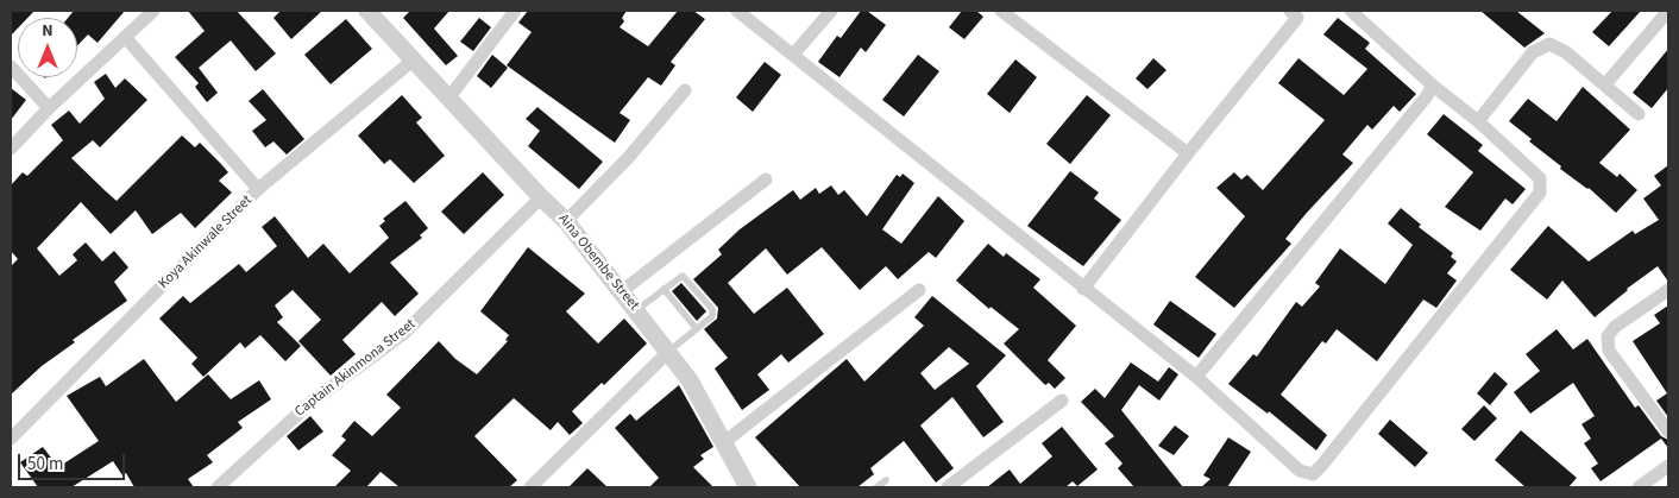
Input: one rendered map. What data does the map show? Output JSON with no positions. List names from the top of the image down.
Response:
{
  "streets": {
    "street": ["Koya Akinwale Street", "Aina Obembe Street", "Captain Akinmona Street"]
  },
  "crossings": [
    ["Koya Akinwale Street", "Aina Obembe Street"],
    ["Aina Obembe Street", "Captain Akinmona Street"]
  ],
  "scale_bar": "50 m",
  "north": "top"
}
